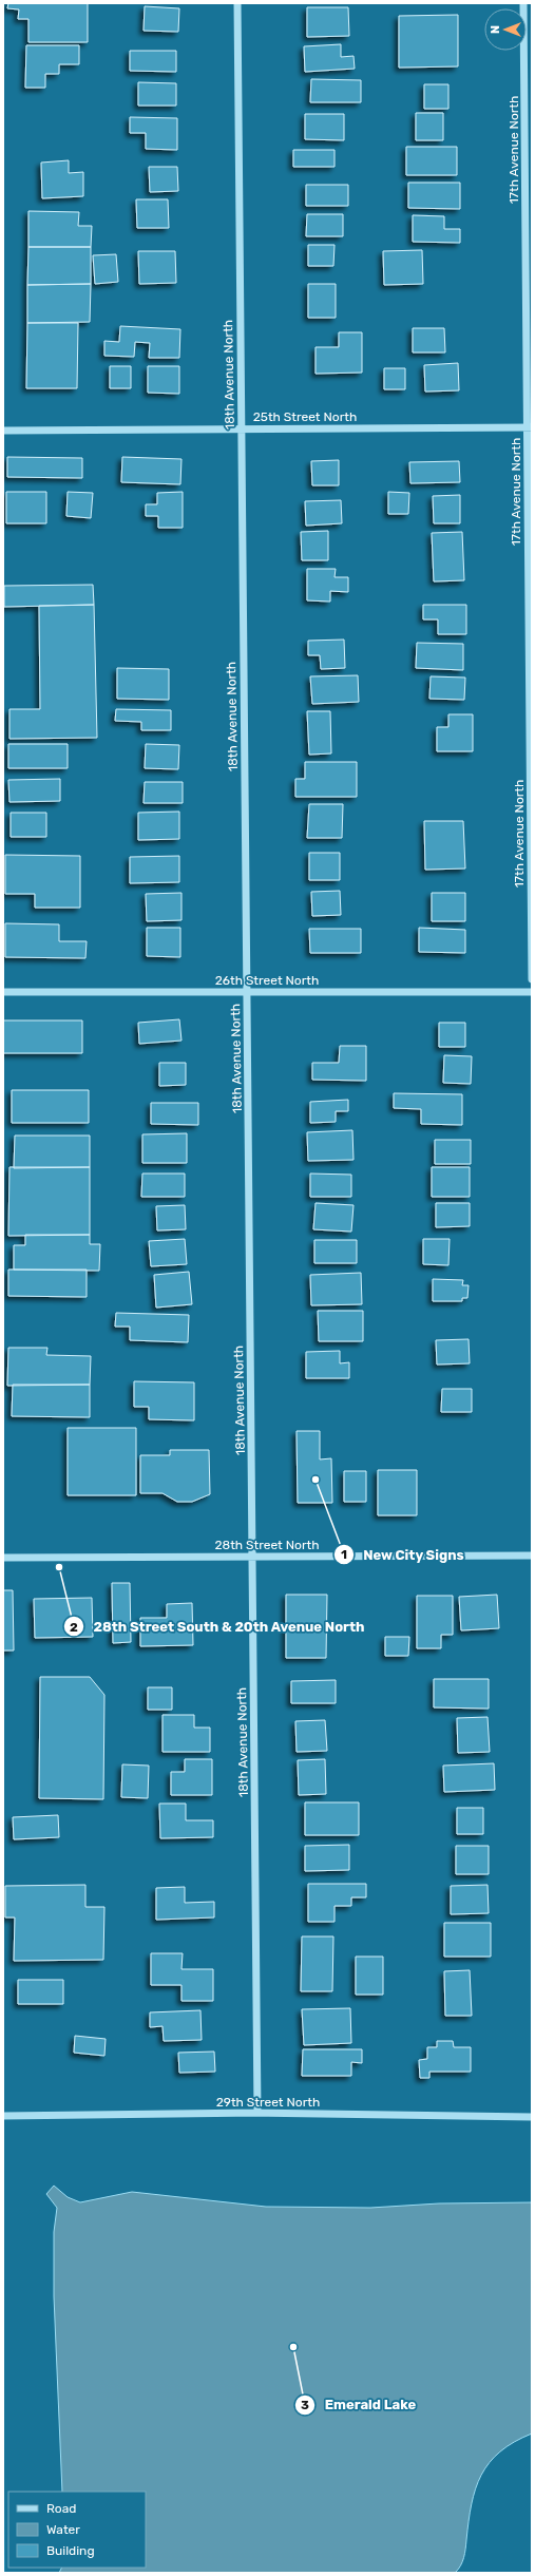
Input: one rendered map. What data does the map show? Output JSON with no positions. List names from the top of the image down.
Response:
{
  "streets": {
    "street": [
      "17th Avenue North",
      "18th Avenue North",
      "25th Street North",
      "26th Street North",
      "28th Street North",
      "29th Street North"
    ]
  },
  "crossings": [
    ["17th Avenue North", "25th Street North"],
    ["18th Avenue North", "25th Street North"],
    ["18th Avenue North", "26th Street North"],
    ["18th Avenue North", "28th Street North"],
    ["18th Avenue North", "29th Street North"]
  ],
  "places": ["New City Signs", "28th Street South & 20th Avenue North", "Emerald Lake"],
  "legend": ["Road", "Water", "Building"],
  "north": "left"
}
